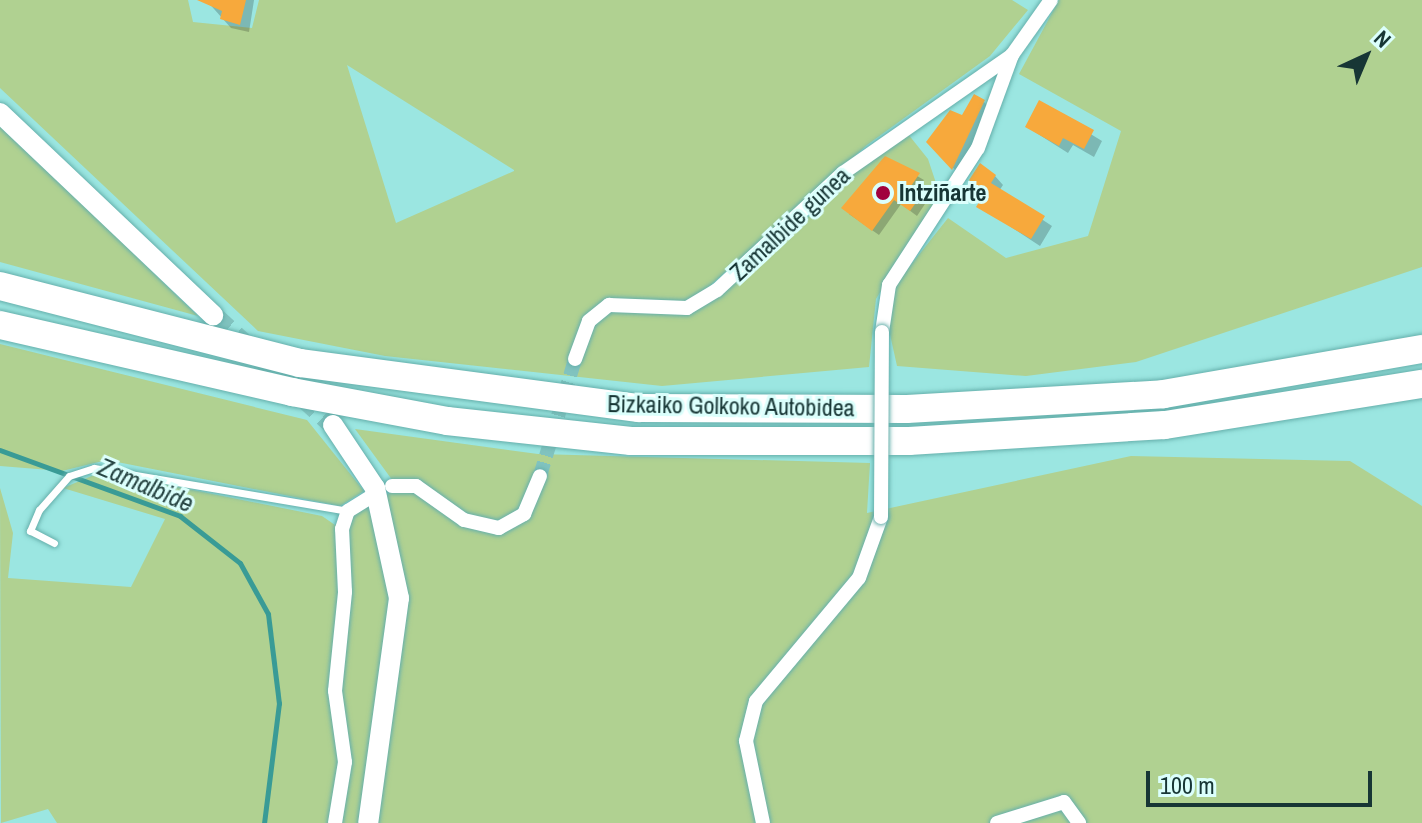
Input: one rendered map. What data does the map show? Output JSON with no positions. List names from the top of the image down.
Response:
{
  "streets": {
    "highway": ["Bizkaiko Golkoko Autobidea"],
    "street": ["Zamalbide gunea"]
  },
  "water": ["Zamalbide"],
  "places": ["Intziñarte"],
  "scale_bar": "100 m",
  "north": "top right"
}
